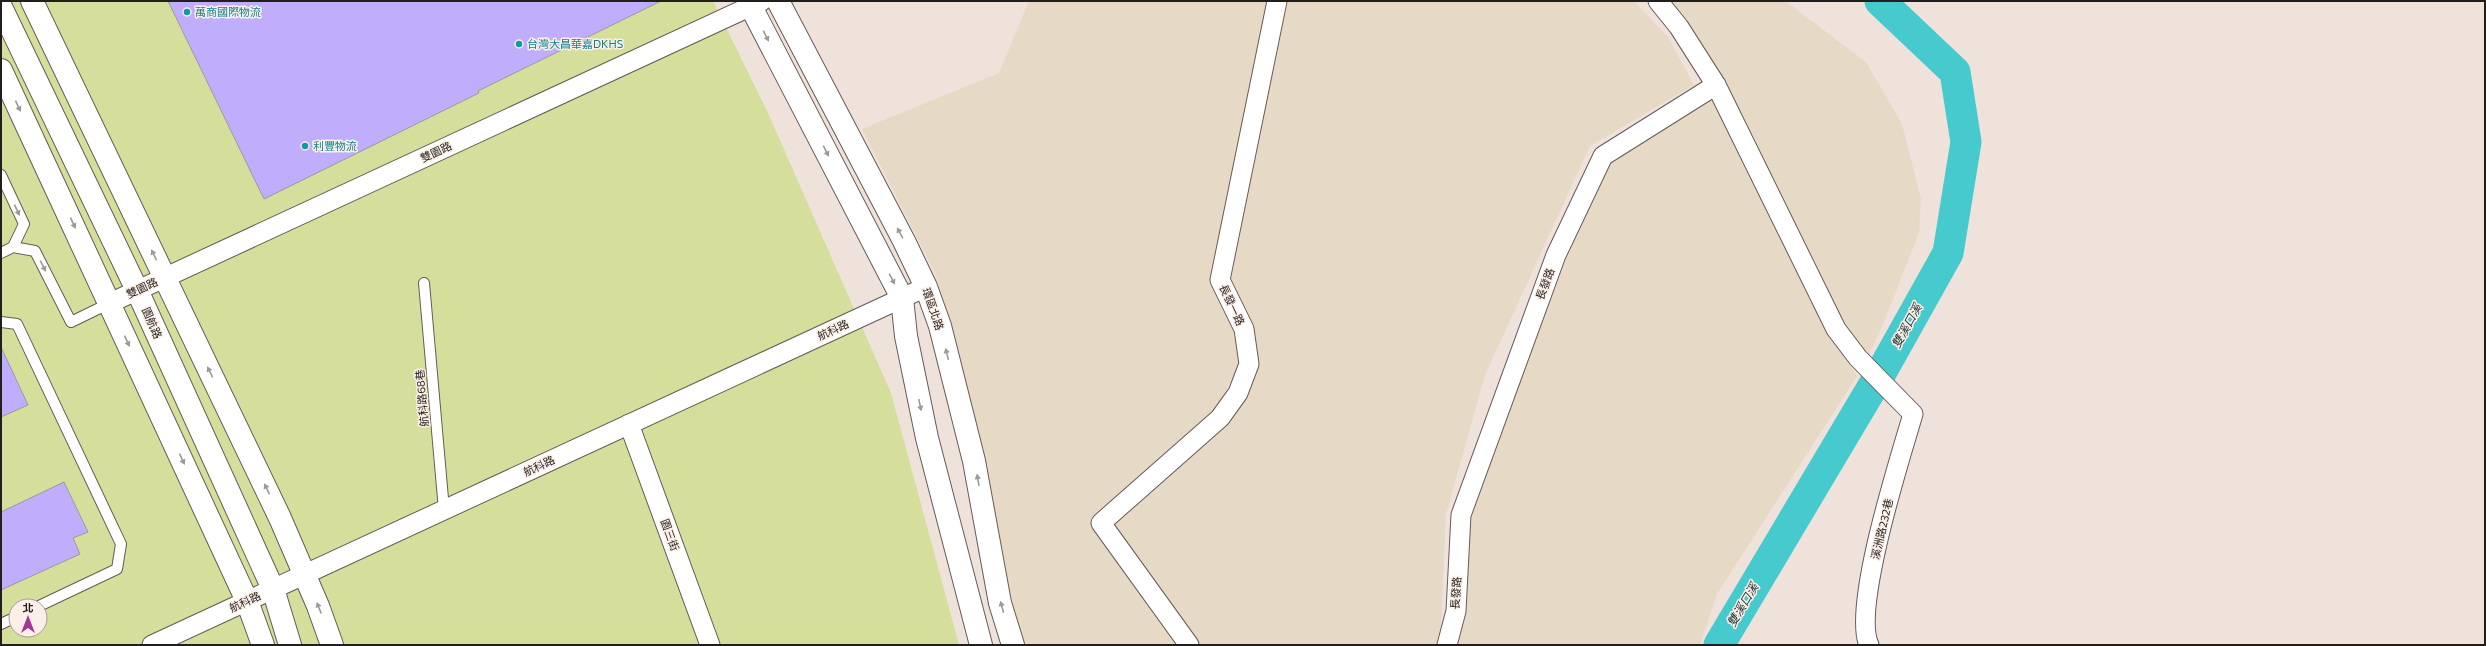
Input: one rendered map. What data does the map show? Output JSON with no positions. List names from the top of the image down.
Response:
{
  "streets": {
    "street": [
      "雙園路",
      "長發路",
      "長發一路",
      "環區北路",
      "園航路",
      "航科路",
      "溪洲路232巷",
      "園三街"
    ],
    "lane": ["航科路68巷"]
  },
  "crossings": [
    ["雙園路", "園航路"],
    ["長發路", "溪洲路232巷"],
    ["環區北路", "航科路"],
    ["園航路", "航科路"],
    ["航科路", "航科路68巷"],
    ["航科路", "園三街"]
  ],
  "water": ["雙溪口溪"],
  "places": ["萬商國際物流", "台灣大昌華嘉DKHS", "利豐物流"],
  "north": "top"
}
